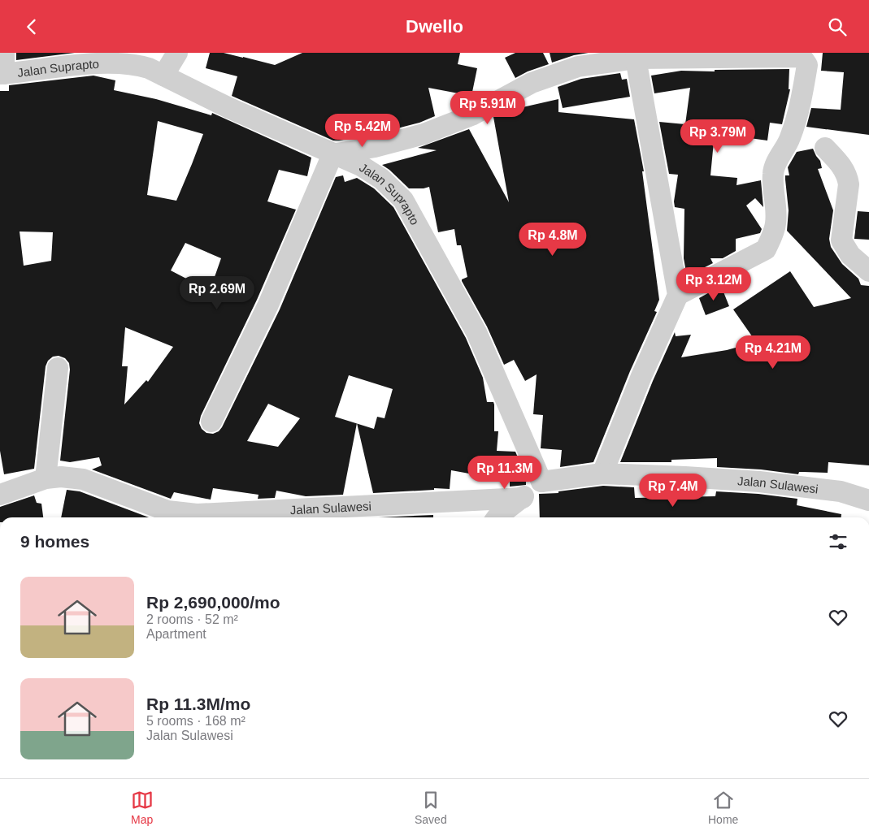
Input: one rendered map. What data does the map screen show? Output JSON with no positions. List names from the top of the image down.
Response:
{
  "streets": {
    "street": ["Jalan Suprapto", "Jalan Sulawesi"]
  },
  "crossings": [
    ["Jalan Suprapto", "Jalan Sulawesi"]
  ],
  "page": {
    "header": "Dwello",
    "price": [
      "Rp 5.91M",
      "Rp 5.42M",
      "Rp 3.79M",
      "Rp 4.8M",
      "Rp 3.12M",
      "Rp 2.69M",
      "Rp 4.21M",
      "Rp 11.3M",
      "Rp 7.4M"
    ],
    "heading": "9 homes",
    "list": [
      {
        "name": "Rp 2,690,000/mo",
        "note": "2 rooms · 52 m² · Apartment"
      },
      {
        "name": "Rp 11.3M/mo",
        "note": "5 rooms · 168 m² · Jalan Sulawesi"
      }
    ],
    "tabs": ["Map", "Saved", "Home"]
  }
}
